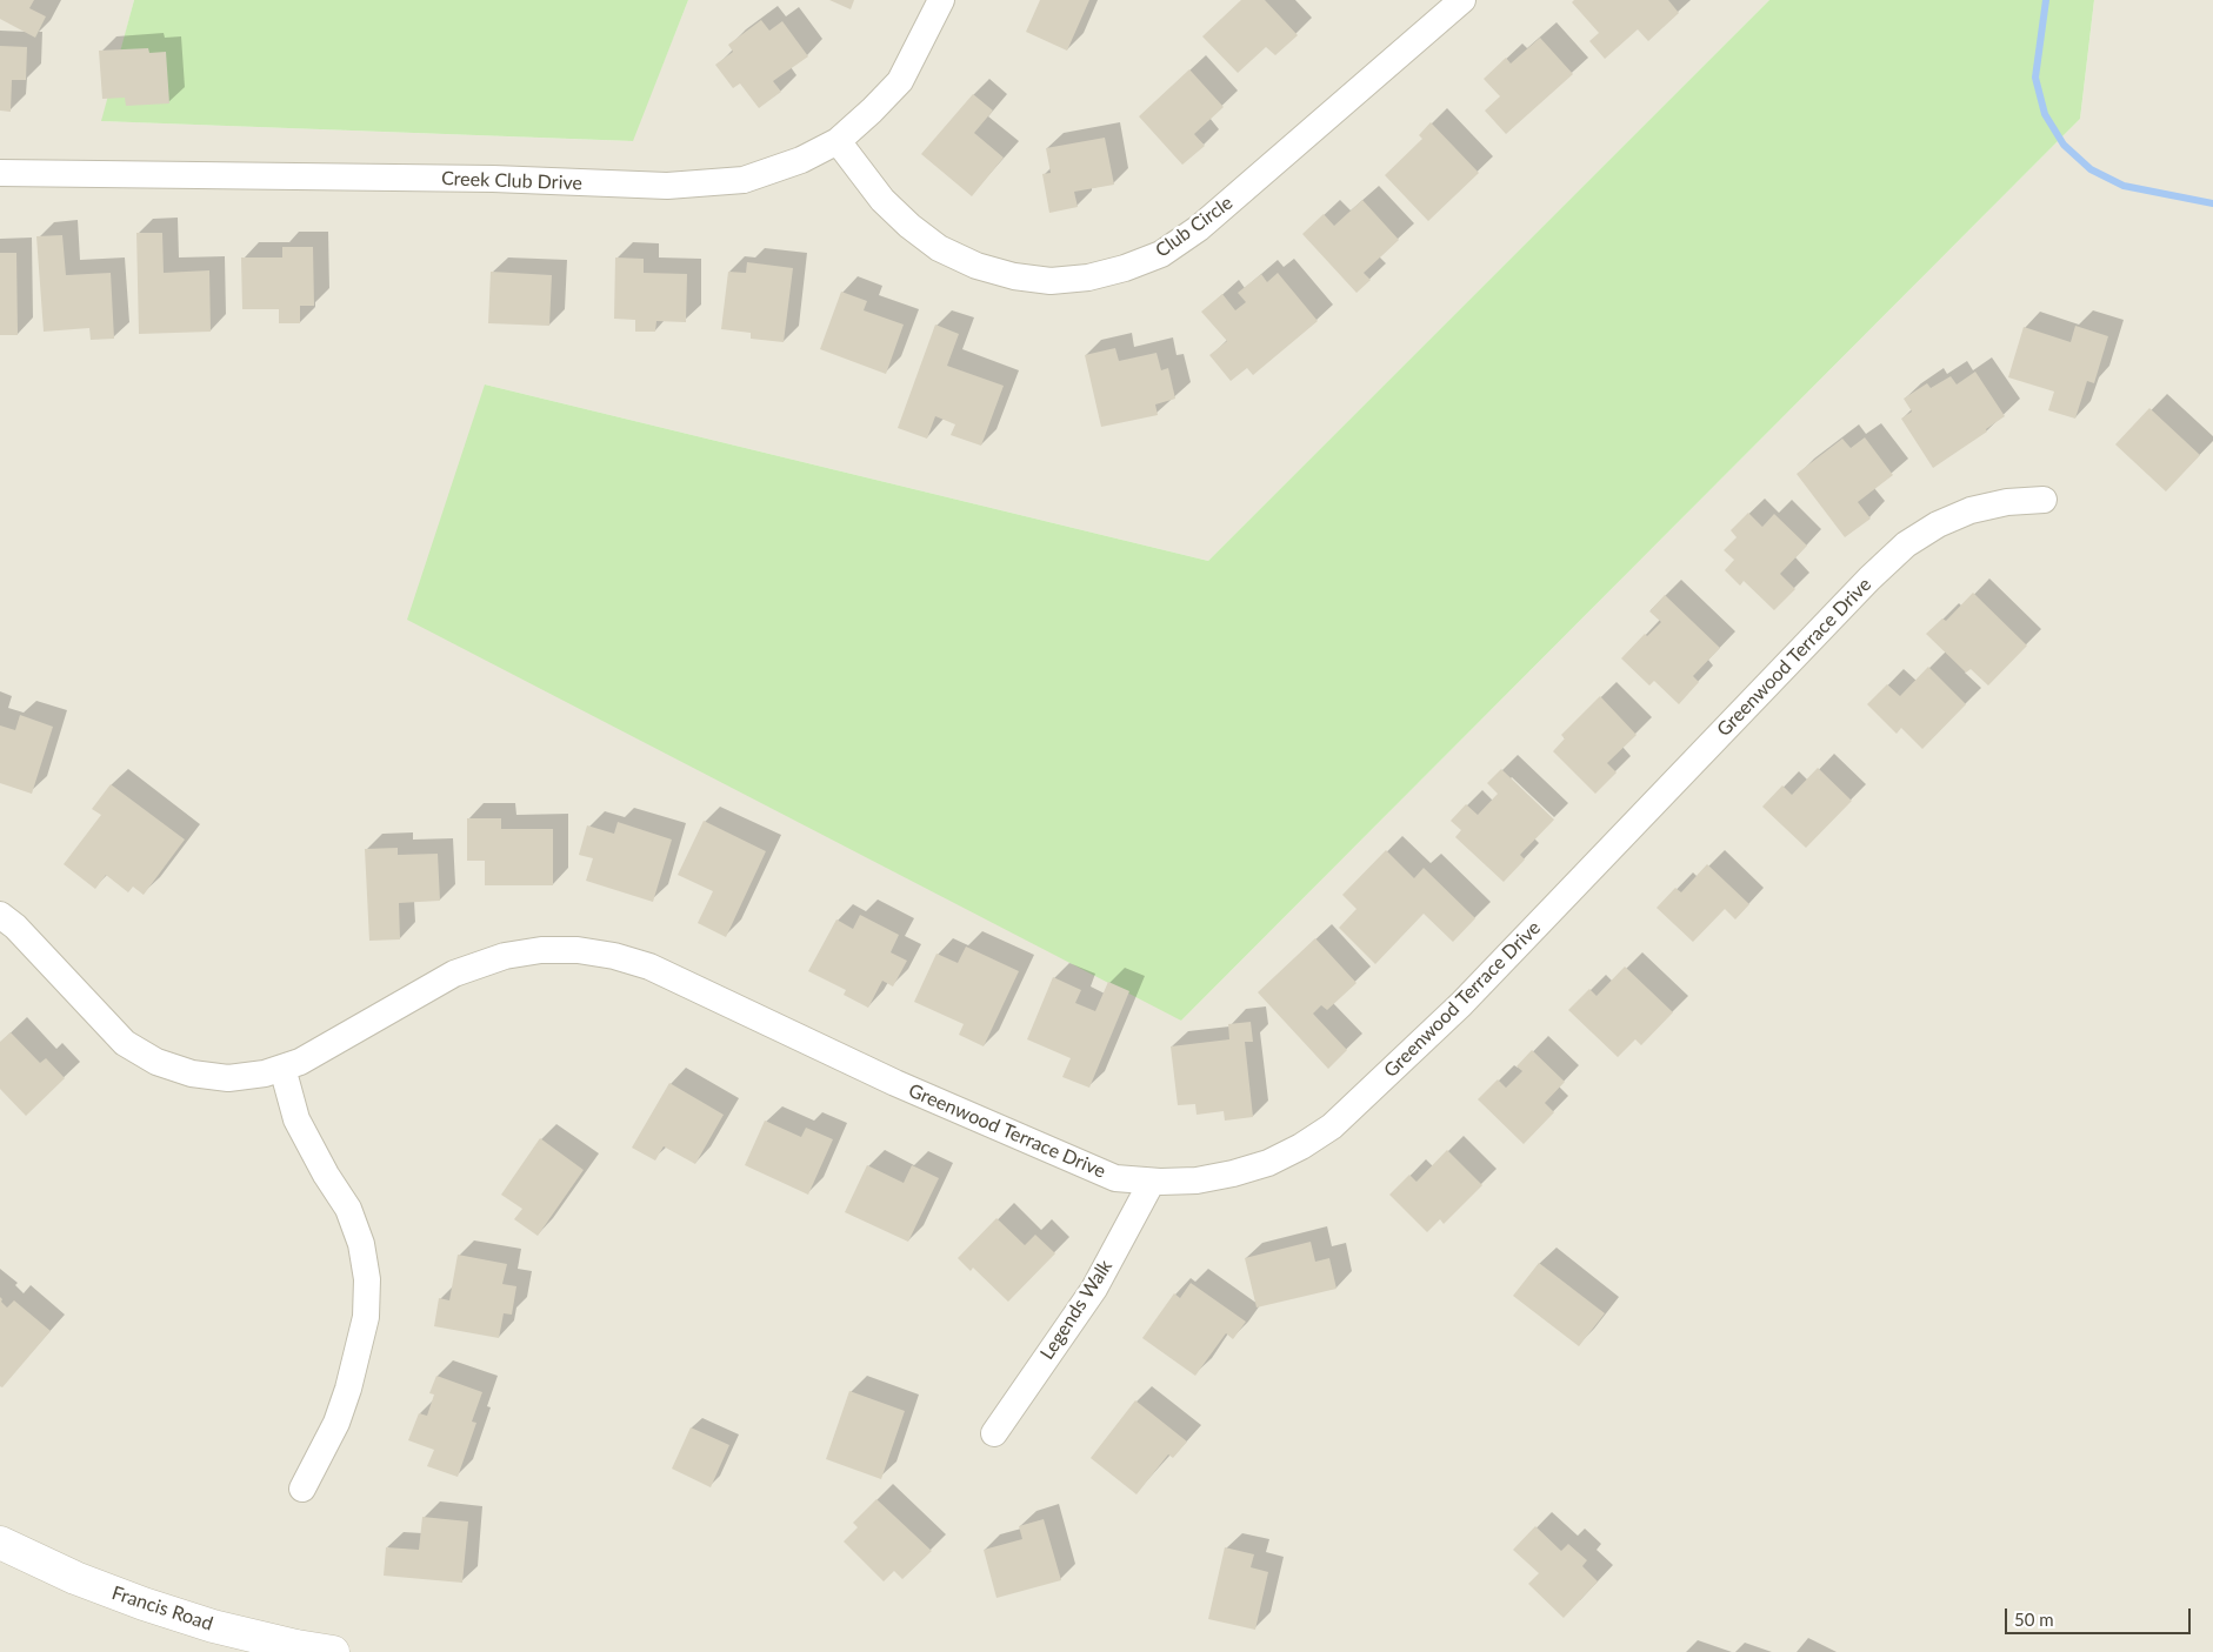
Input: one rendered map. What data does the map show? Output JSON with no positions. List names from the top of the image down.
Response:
{
  "streets": {
    "street": [
      "Creek Club Drive",
      "Club Circle",
      "Greenwood Terrace Drive",
      "Legends Walk",
      "Francis Road"
    ]
  },
  "crossings": [
    ["Creek Club Drive", "Club Circle"],
    ["Greenwood Terrace Drive", "Legends Walk"]
  ],
  "scale_bar": "50 m"
}
